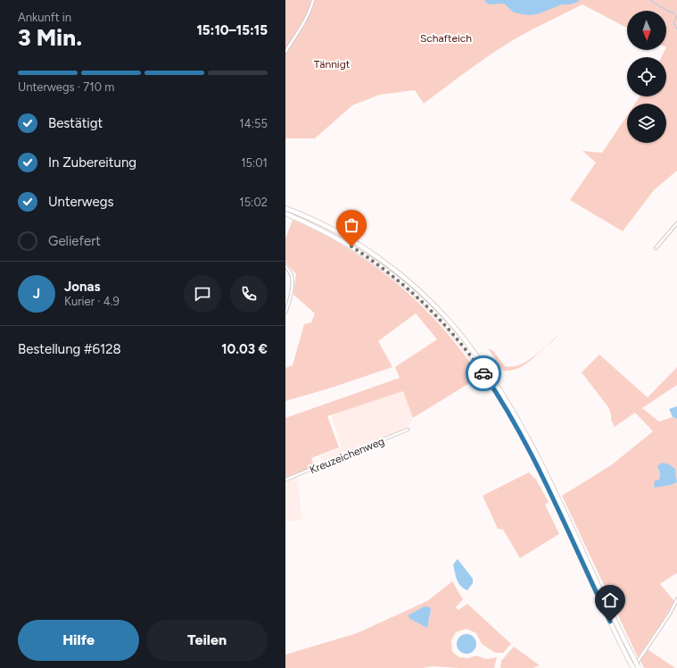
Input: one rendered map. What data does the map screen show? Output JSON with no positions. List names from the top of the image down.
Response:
{
  "streets": {
    "street": ["Kreuzeichenweg"]
  },
  "parks": ["Schafteich", "Tännigt"],
  "north": "bottom",
  "page": {
    "heading": ["3 Min.", "Ankunft in", "15:10–15:15"],
    "panel": [
      "Jonas",
      "Kurier · 4.9",
      "Bestellung #6128",
      "10.03 €"
    ],
    "bar": "Unterwegs · 710 m",
    "list": [
      ["Bestätigt", "14:55"],
      ["In Zubereitung", "15:01"],
      ["Unterwegs", "15:02"],
      "Geliefert"
    ],
    "round": "J",
    "buttons": ["Hilfe", "Teilen"]
  }
}
